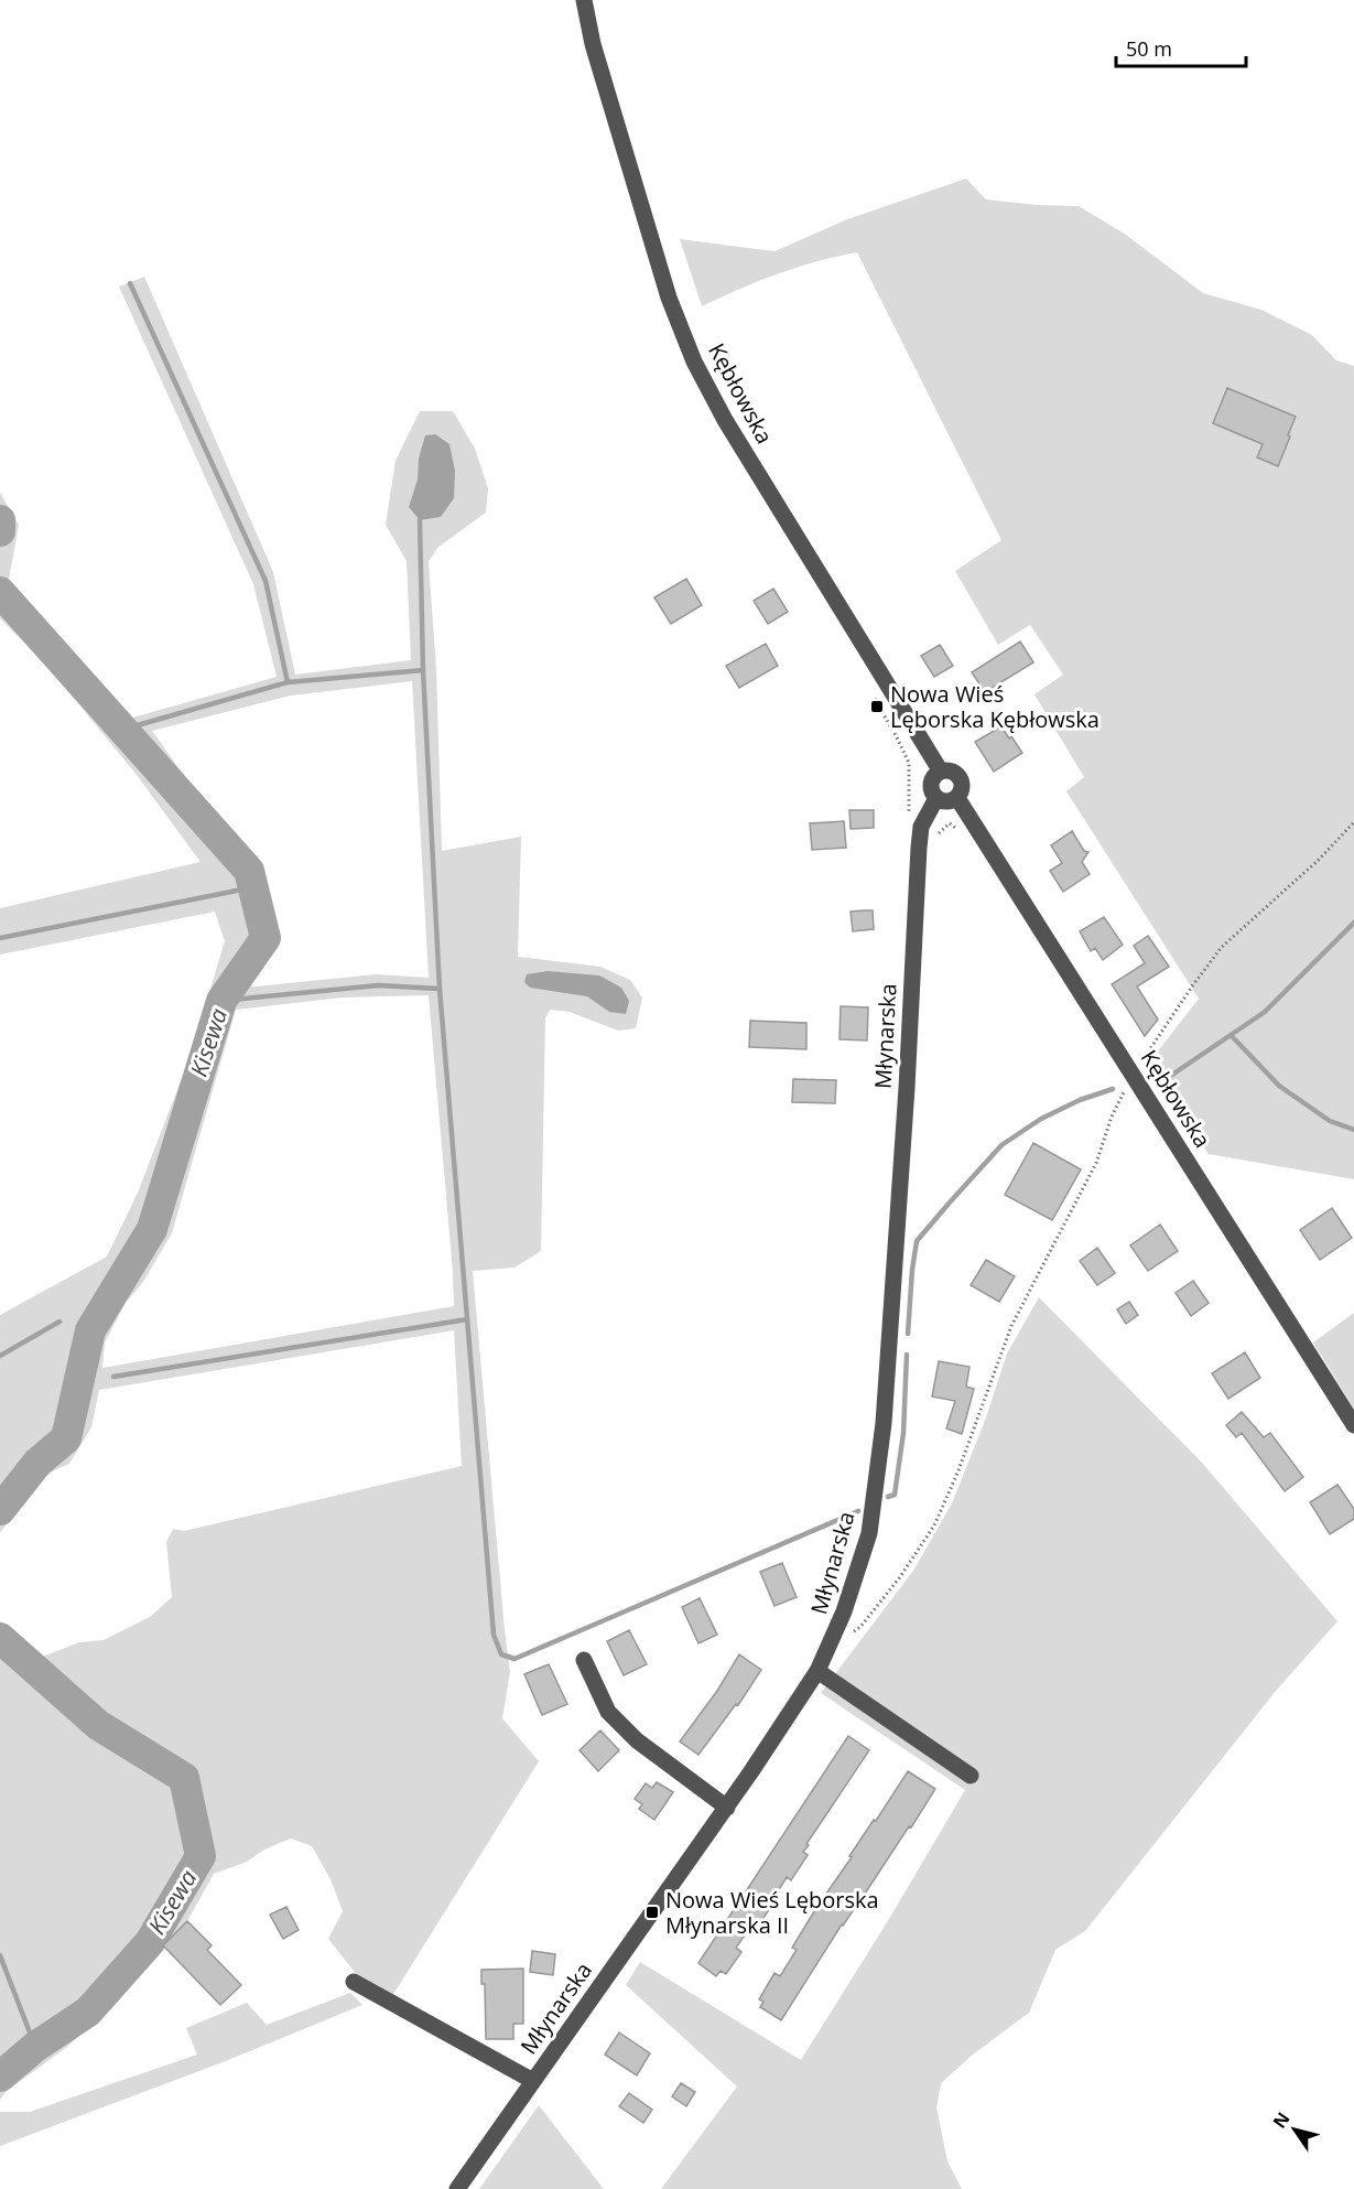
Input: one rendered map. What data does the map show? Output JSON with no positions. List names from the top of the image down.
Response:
{
  "streets": {
    "street": ["Kębłowska", "Młynarska"]
  },
  "crossings": [
    ["Kębłowska", "Młynarska"]
  ],
  "water": ["Kisewa"],
  "places": {
    "transit": ["Nowa Wieś Lęborska Kębłowska", "Nowa Wieś Lęborska Młynarska II"]
  },
  "scale_bar": "50 m",
  "north": "top left"
}
